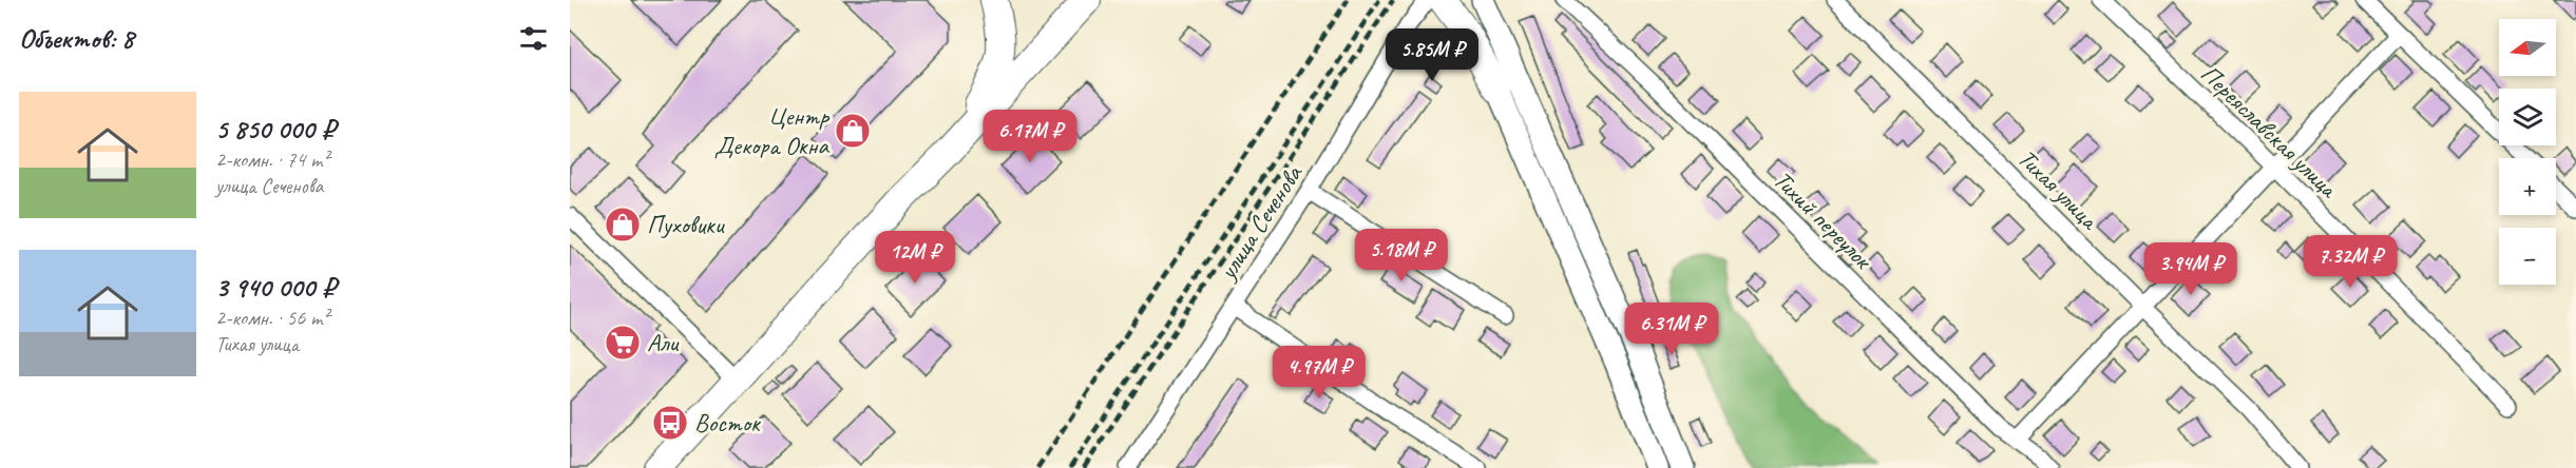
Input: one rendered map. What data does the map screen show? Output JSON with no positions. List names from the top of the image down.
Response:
{
  "streets": {
    "street": [
      "Переяславская улица",
      "Тихая улица",
      "Тихий переулок",
      "улица Сеченова"
    ]
  },
  "places": {
    "shop": ["Центр Декора Окна", "Пуховики"],
    "supermarket": ["Али"],
    "bus stop": ["Восток"]
  },
  "north": "left",
  "page": {
    "heading": "Объектов: 8",
    "map_buttons": ["+", "−"],
    "price": [
      "5.85M ₽",
      "6.17M ₽",
      "5.18M ₽",
      "12M ₽",
      "7.32M ₽",
      "3.94M ₽",
      "6.31M ₽",
      "4.97M ₽"
    ],
    "list": [
      {
        "name": "5 850 000 ₽",
        "note": "2-комн. · 74 m² · улица Сеченова"
      },
      {
        "name": "3 940 000 ₽",
        "note": "2-комн. · 56 m² · Тихая улица"
      }
    ]
  }
}
